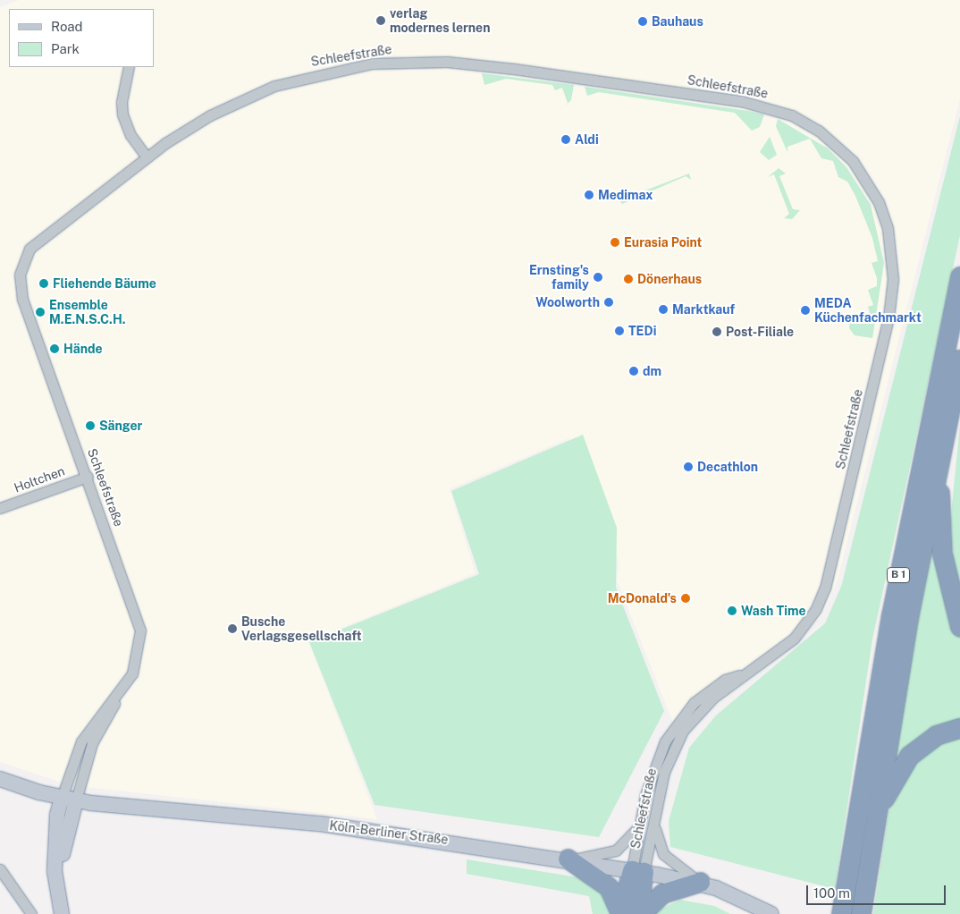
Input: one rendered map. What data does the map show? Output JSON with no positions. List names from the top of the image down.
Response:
{
  "streets": {
    "highway": ["B 1"],
    "main road": ["Köln-Berliner Straße"],
    "street": ["Schleefstraße", "Holtchen"]
  },
  "crossings": [
    ["Schleefstraße", "Holtchen"],
    ["Schleefstraße", "Köln-Berliner Straße"]
  ],
  "places": [
    "verlag modernes lernen",
    "Bauhaus",
    "Aldi",
    "Medimax",
    "Eurasia Point",
    "Ernsting's family",
    "Dönerhaus",
    "Fliehende Bäume",
    "Woolworth",
    "Marktkauf",
    "MEDA Küchenfachmarkt",
    "Ensemble M.E.N.S.C.H.",
    "TEDi",
    "Post-Filiale",
    "Hände",
    "dm",
    "Sänger",
    "Decathlon",
    "McDonald's",
    "Wash Time",
    "Busche Verlagsgesellschaft"
  ],
  "legend": ["Road", "Park"],
  "scale_bar": "100 m"
}
